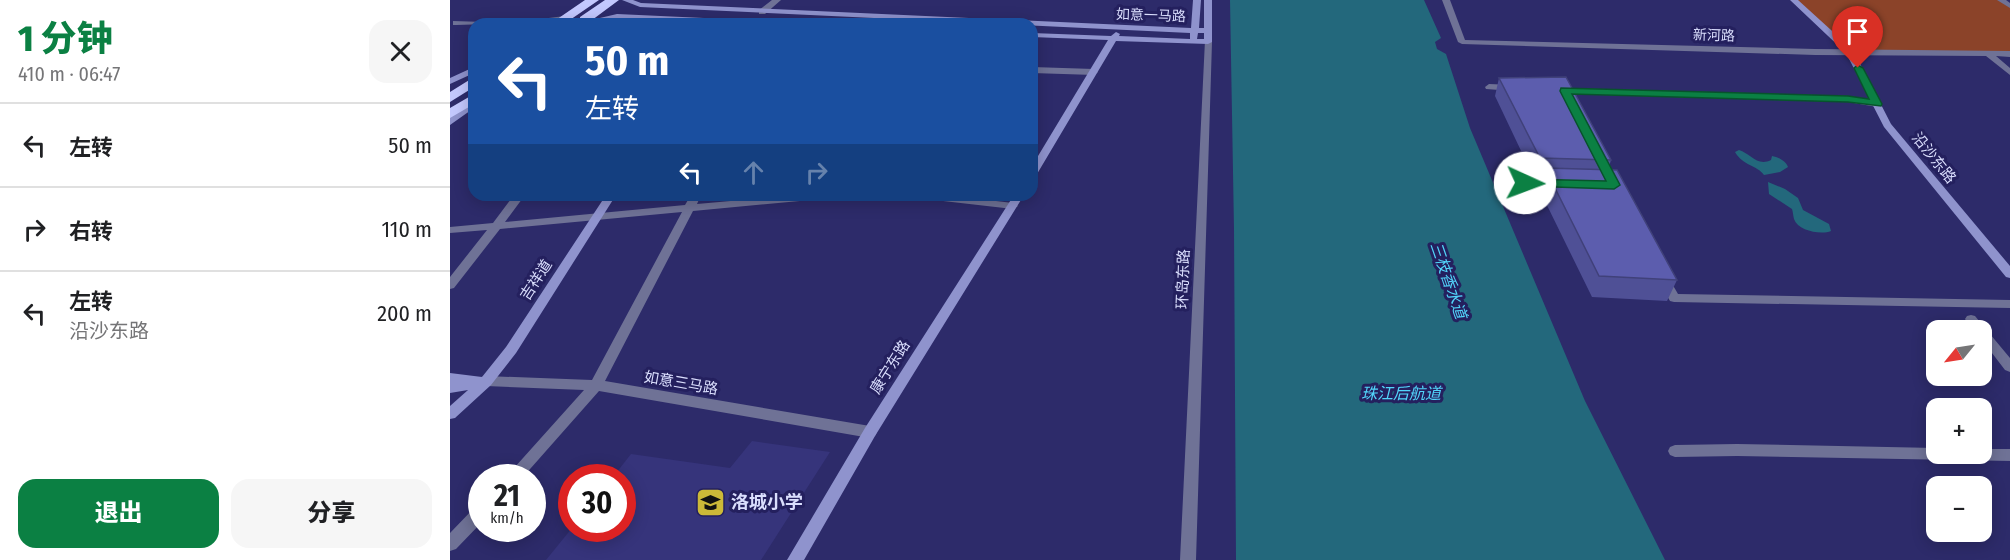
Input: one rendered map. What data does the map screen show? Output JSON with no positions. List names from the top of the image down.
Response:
{
  "streets": {
    "street": [
      "如意一马路",
      "新河路",
      "沿沙东路",
      "环岛东路",
      "吉祥道",
      "康宁东路",
      "如意三马路"
    ]
  },
  "crossings": [
    ["如意一马路", "环岛东路"],
    ["新河路", "沿沙东路"],
    ["吉祥道", "如意三马路"],
    ["康宁东路", "如意三马路"]
  ],
  "water": ["三枝香水道", "珠江后航道"],
  "places": {
    "school or university": ["洛城小学"]
  },
  "north": "bottom left",
  "page": {
    "heading": ["1 分钟", "410 m · 06:47"],
    "turn": ["50 m", "左转"],
    "list": [
      {
        "name": "左转",
        "value": "50 m"
      },
      {
        "name": "右转",
        "value": "110 m"
      },
      {
        "name": "左转",
        "note": "沿沙东路",
        "value": "200 m"
      }
    ],
    "map_buttons": ["+", "−"],
    "speed": "21 km/h",
    "limit": "30",
    "buttons": ["退出", "分享"]
  }
}
